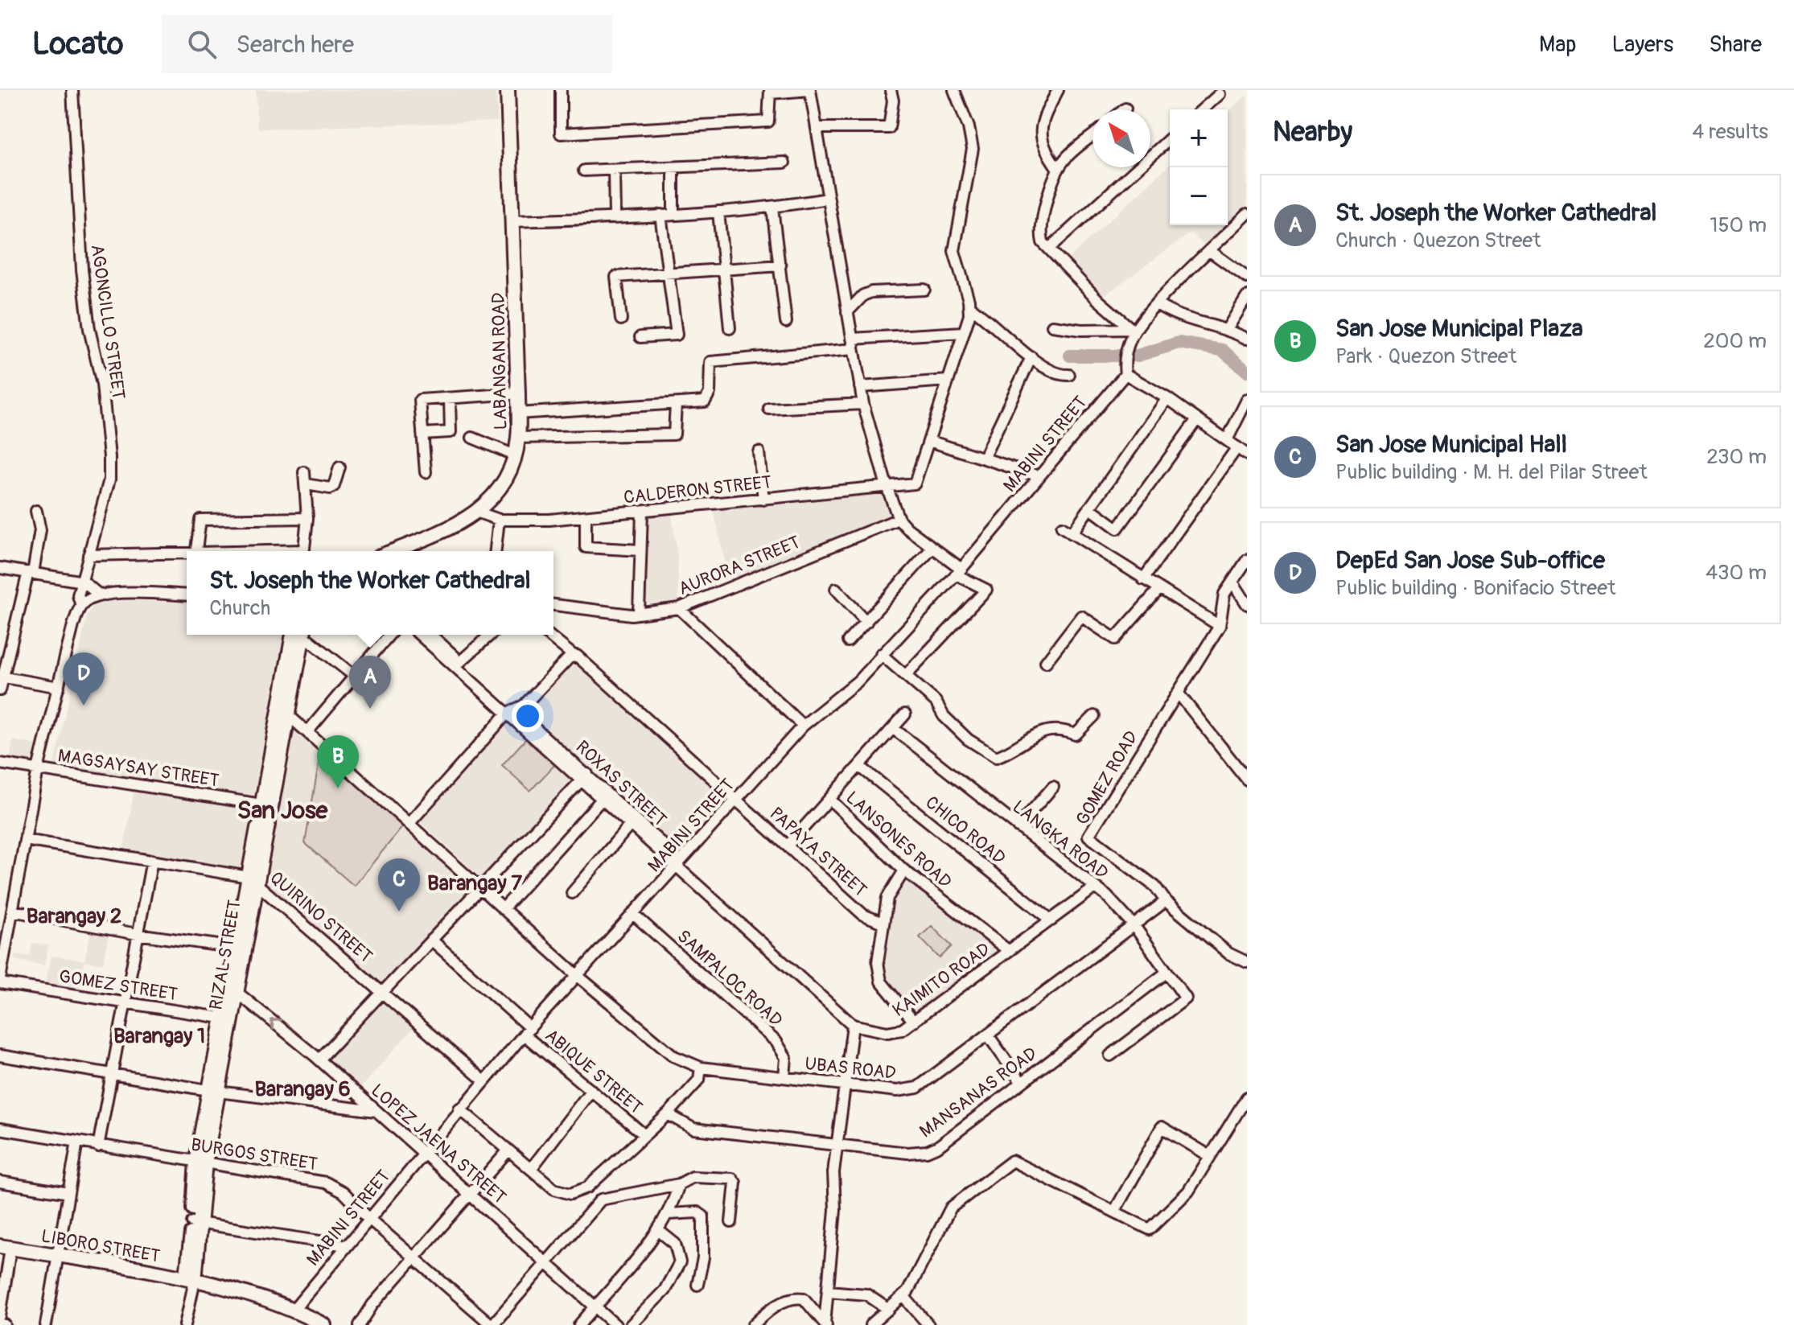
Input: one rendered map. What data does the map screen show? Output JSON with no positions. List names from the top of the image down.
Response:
{
  "streets": {
    "main road": ["LABANGAN ROAD", "RIZAL STREET", "LIBORO STREET"],
    "street": [
      "AGONCILLO STREET",
      "MABINI STREET",
      "CALDERON STREET",
      "AURORA STREET",
      "MAGSAYSAY STREET",
      "GOMEZ ROAD",
      "ROXAS STREET",
      "CHICO ROAD",
      "LANSONES ROAD",
      "LANGKA ROAD",
      "PAPAYA STREET",
      "QUIRINO STREET",
      "SAMPALOC ROAD",
      "KAIMITO ROAD",
      "GOMEZ STREET",
      "UBAS ROAD",
      "ABIQUE STREET",
      "MANSANAS ROAD",
      "LOPEZ JAENA STREET",
      "BURGOS STREET"
    ]
  },
  "crossings": [
    ["AGONCILLO STREET", "MAGSAYSAY STREET"],
    ["AGONCILLO STREET", "QUIRINO STREET"],
    ["AGONCILLO STREET", "GOMEZ STREET"],
    ["LABANGAN ROAD", "CALDERON STREET"],
    ["MABINI STREET", "ROXAS STREET"],
    ["MABINI STREET", "PAPAYA STREET"],
    ["MABINI STREET", "QUIRINO STREET"],
    ["MABINI STREET", "SAMPALOC ROAD"],
    ["MABINI STREET", "UBAS ROAD"],
    ["MABINI STREET", "ABIQUE STREET"],
    ["MABINI STREET", "LOPEZ JAENA STREET"],
    ["MABINI STREET", "BURGOS STREET"],
    ["MABINI STREET", "LIBORO STREET"],
    ["MAGSAYSAY STREET", "RIZAL STREET"],
    ["GOMEZ ROAD", "UBAS ROAD"],
    ["ROXAS STREET", "KAIMITO ROAD"],
    ["CHICO ROAD", "KAIMITO ROAD"],
    ["LANSONES ROAD", "KAIMITO ROAD"],
    ["LANGKA ROAD", "KAIMITO ROAD"],
    ["LANGKA ROAD", "UBAS ROAD"],
    ["LANGKA ROAD", "MANSANAS ROAD"],
    ["QUIRINO STREET", "RIZAL STREET"],
    ["RIZAL STREET", "GOMEZ STREET"],
    ["RIZAL STREET", "UBAS ROAD"],
    ["RIZAL STREET", "LOPEZ JAENA STREET"],
    ["RIZAL STREET", "BURGOS STREET"],
    ["RIZAL STREET", "LIBORO STREET"],
    ["SAMPALOC ROAD", "UBAS ROAD"]
  ],
  "districts": [
    "San Jose",
    "Barangay 7",
    "Barangay 2",
    "Barangay 1",
    "Barangay 6"
  ],
  "north": "top left",
  "page": {
    "header": "Locato",
    "search": "Search here",
    "nav": ["Map", "Layers", "Share"],
    "heading": ["Nearby", "4 results"],
    "map_buttons": ["+", "−"],
    "list": [
      {
        "mark": "A",
        "name": "St. Joseph the Worker Cathedral",
        "note": "Church · Quezon Street",
        "value": "150 m"
      },
      {
        "mark": "B",
        "name": "San Jose Municipal Plaza",
        "note": "Park · Quezon Street",
        "value": "200 m"
      },
      {
        "mark": "C",
        "name": "San Jose Municipal Hall",
        "note": "Public building · M. H. del Pilar Street",
        "value": "230 m"
      },
      {
        "mark": "D",
        "name": "DepEd San Jose Sub-office",
        "note": "Public building · Bonifacio Street",
        "value": "430 m"
      }
    ],
    "popup": ["St. Joseph the Worker Cathedral", "Church"],
    "pins": [
      "D",
      "A",
      "B",
      "C"
    ]
  }
}
